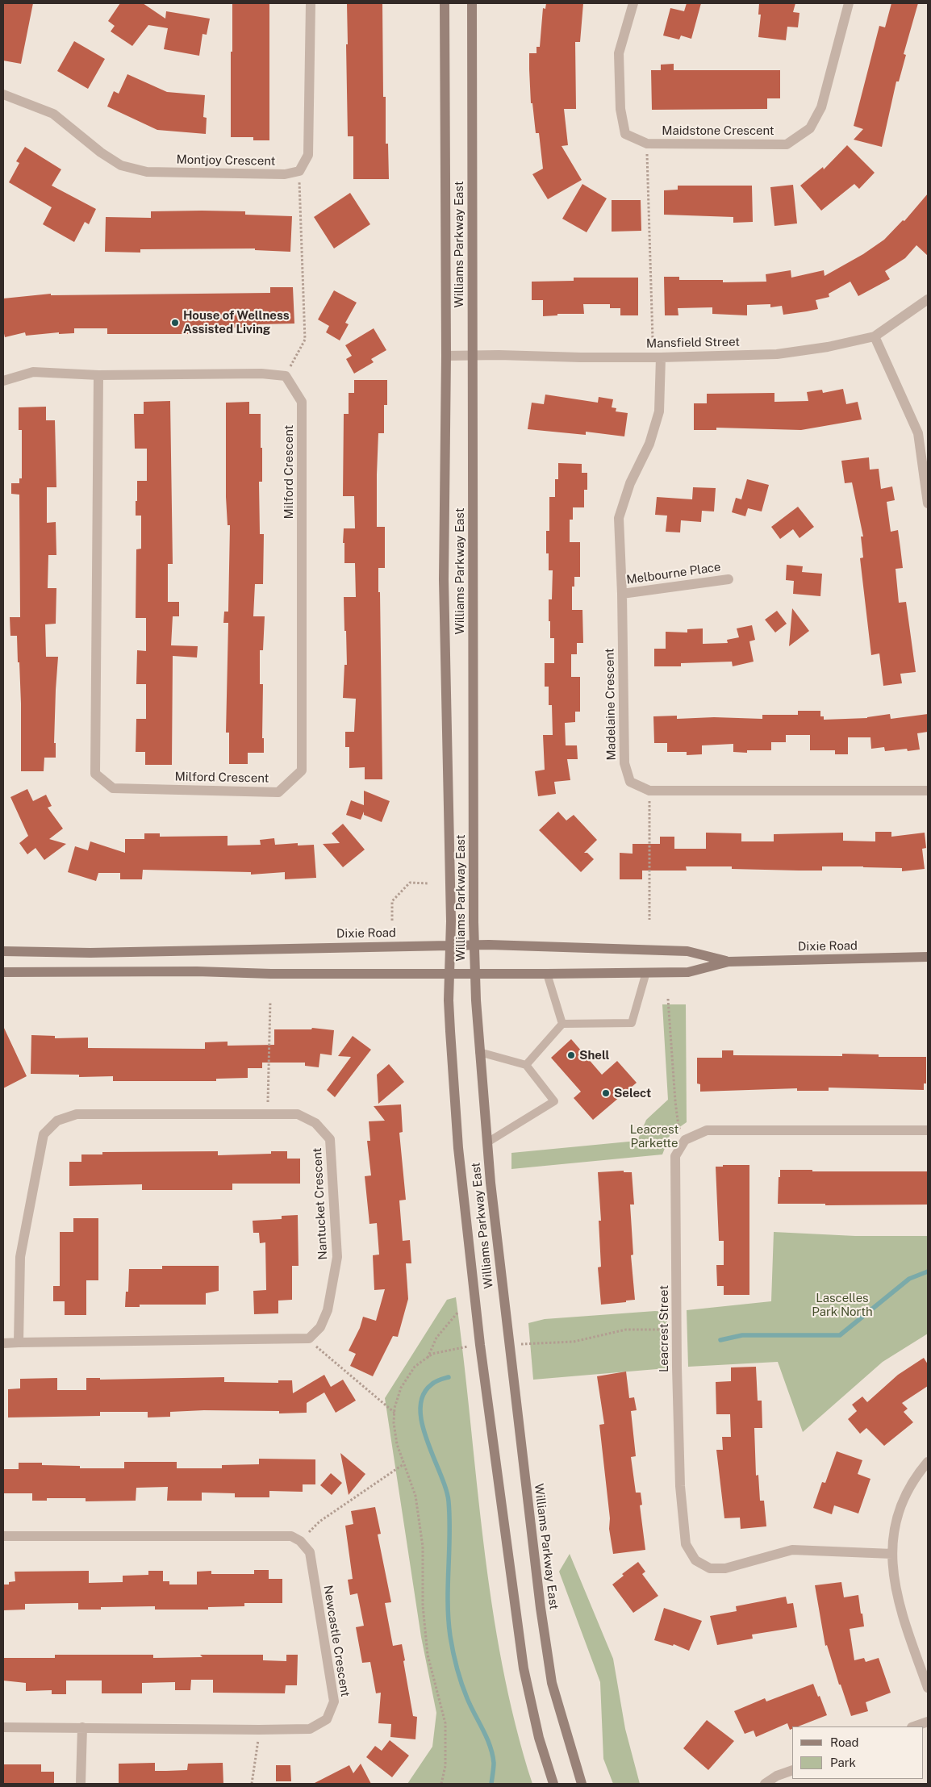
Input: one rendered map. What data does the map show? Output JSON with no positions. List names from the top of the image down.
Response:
{
  "streets": {
    "main road": ["Williams Parkway East", "Dixie Road"],
    "street": [
      "Maidstone Crescent",
      "Montjoy Crescent",
      "Mansfield Street",
      "Milford Crescent",
      "Melbourne Place",
      "Madelaine Crescent",
      "Nantucket Crescent",
      "Leacrest Street",
      "Newcastle Crescent"
    ]
  },
  "crossings": [
    ["Williams Parkway East", "Mansfield Street"],
    ["Williams Parkway East", "Dixie Road"],
    ["Mansfield Street", "Madelaine Crescent"],
    ["Melbourne Place", "Madelaine Crescent"]
  ],
  "parks": ["Leacrest Parkette", "Lascelles Park North"],
  "places": ["House of Wellness Assisted Living", "Shell", "Select"],
  "legend": ["Road", "Park"]
}
